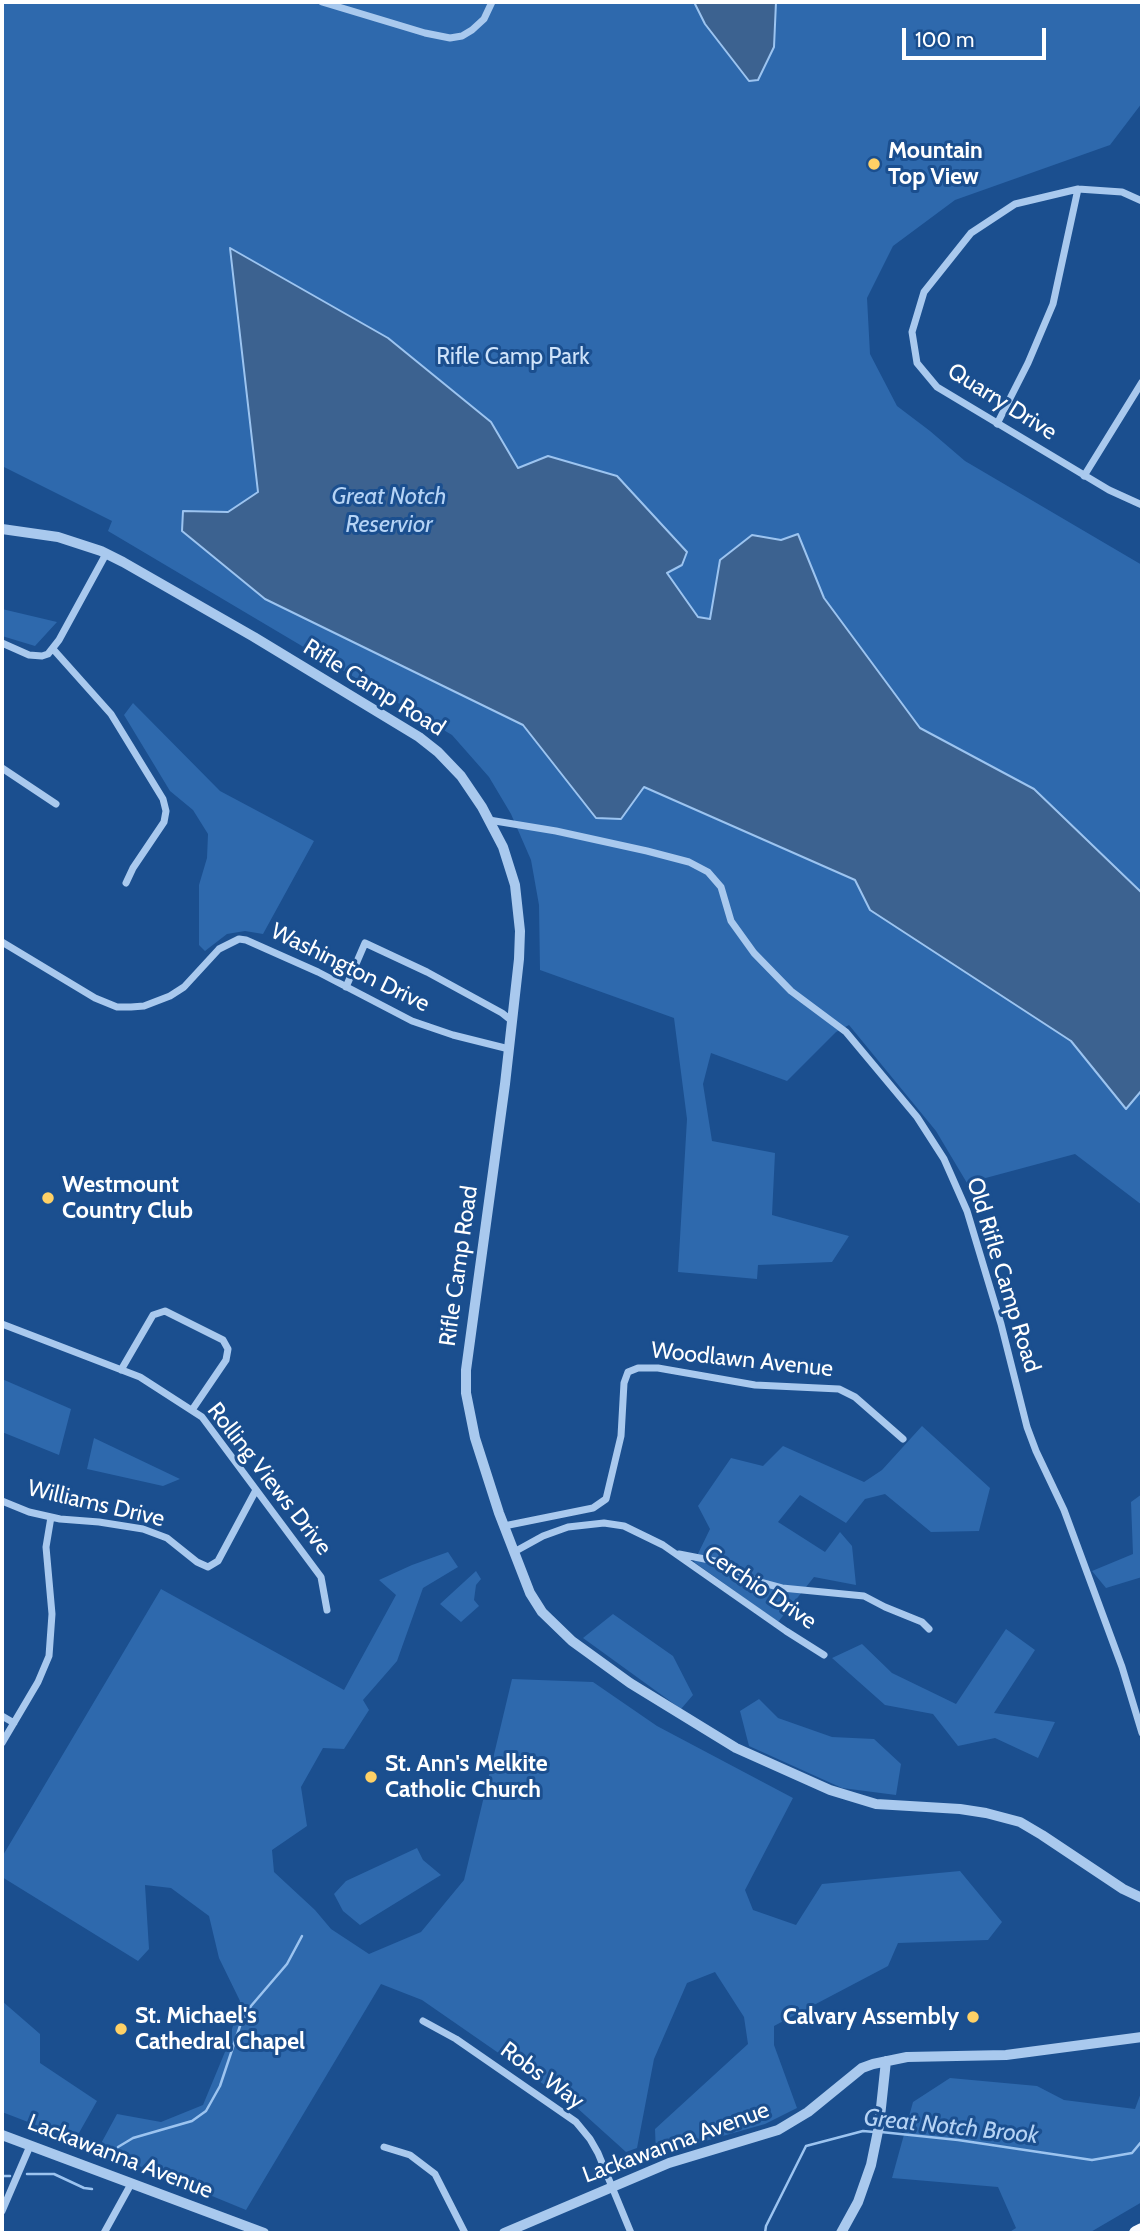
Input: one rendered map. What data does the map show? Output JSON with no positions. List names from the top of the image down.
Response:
{
  "streets": {
    "street": [
      "Quarry Drive",
      "Rifle Camp Road",
      "Washington Drive",
      "Old Rifle Camp Road",
      "Woodlawn Avenue",
      "Rolling Views Drive",
      "Williams Drive",
      "Cerchio Drive",
      "Robs Way",
      "Lackawanna Avenue"
    ]
  },
  "crossings": [
    ["Rifle Camp Road", "Washington Drive"],
    ["Rifle Camp Road", "Old Rifle Camp Road"],
    ["Rifle Camp Road", "Woodlawn Avenue"],
    ["Rifle Camp Road", "Cerchio Drive"],
    ["Rolling Views Drive", "Williams Drive"],
    ["Robs Way", "Lackawanna Avenue"]
  ],
  "water": ["Great Notch Reservior", "Great Notch Brook"],
  "parks": ["Rifle Camp Park"],
  "places": [
    "Mountain Top View",
    "Westmount Country Club",
    "St. Ann's Melkite Catholic Church",
    "Calvary Assembly",
    "St. Michael's Cathedral Chapel"
  ],
  "scale_bar": "100 m"
}
